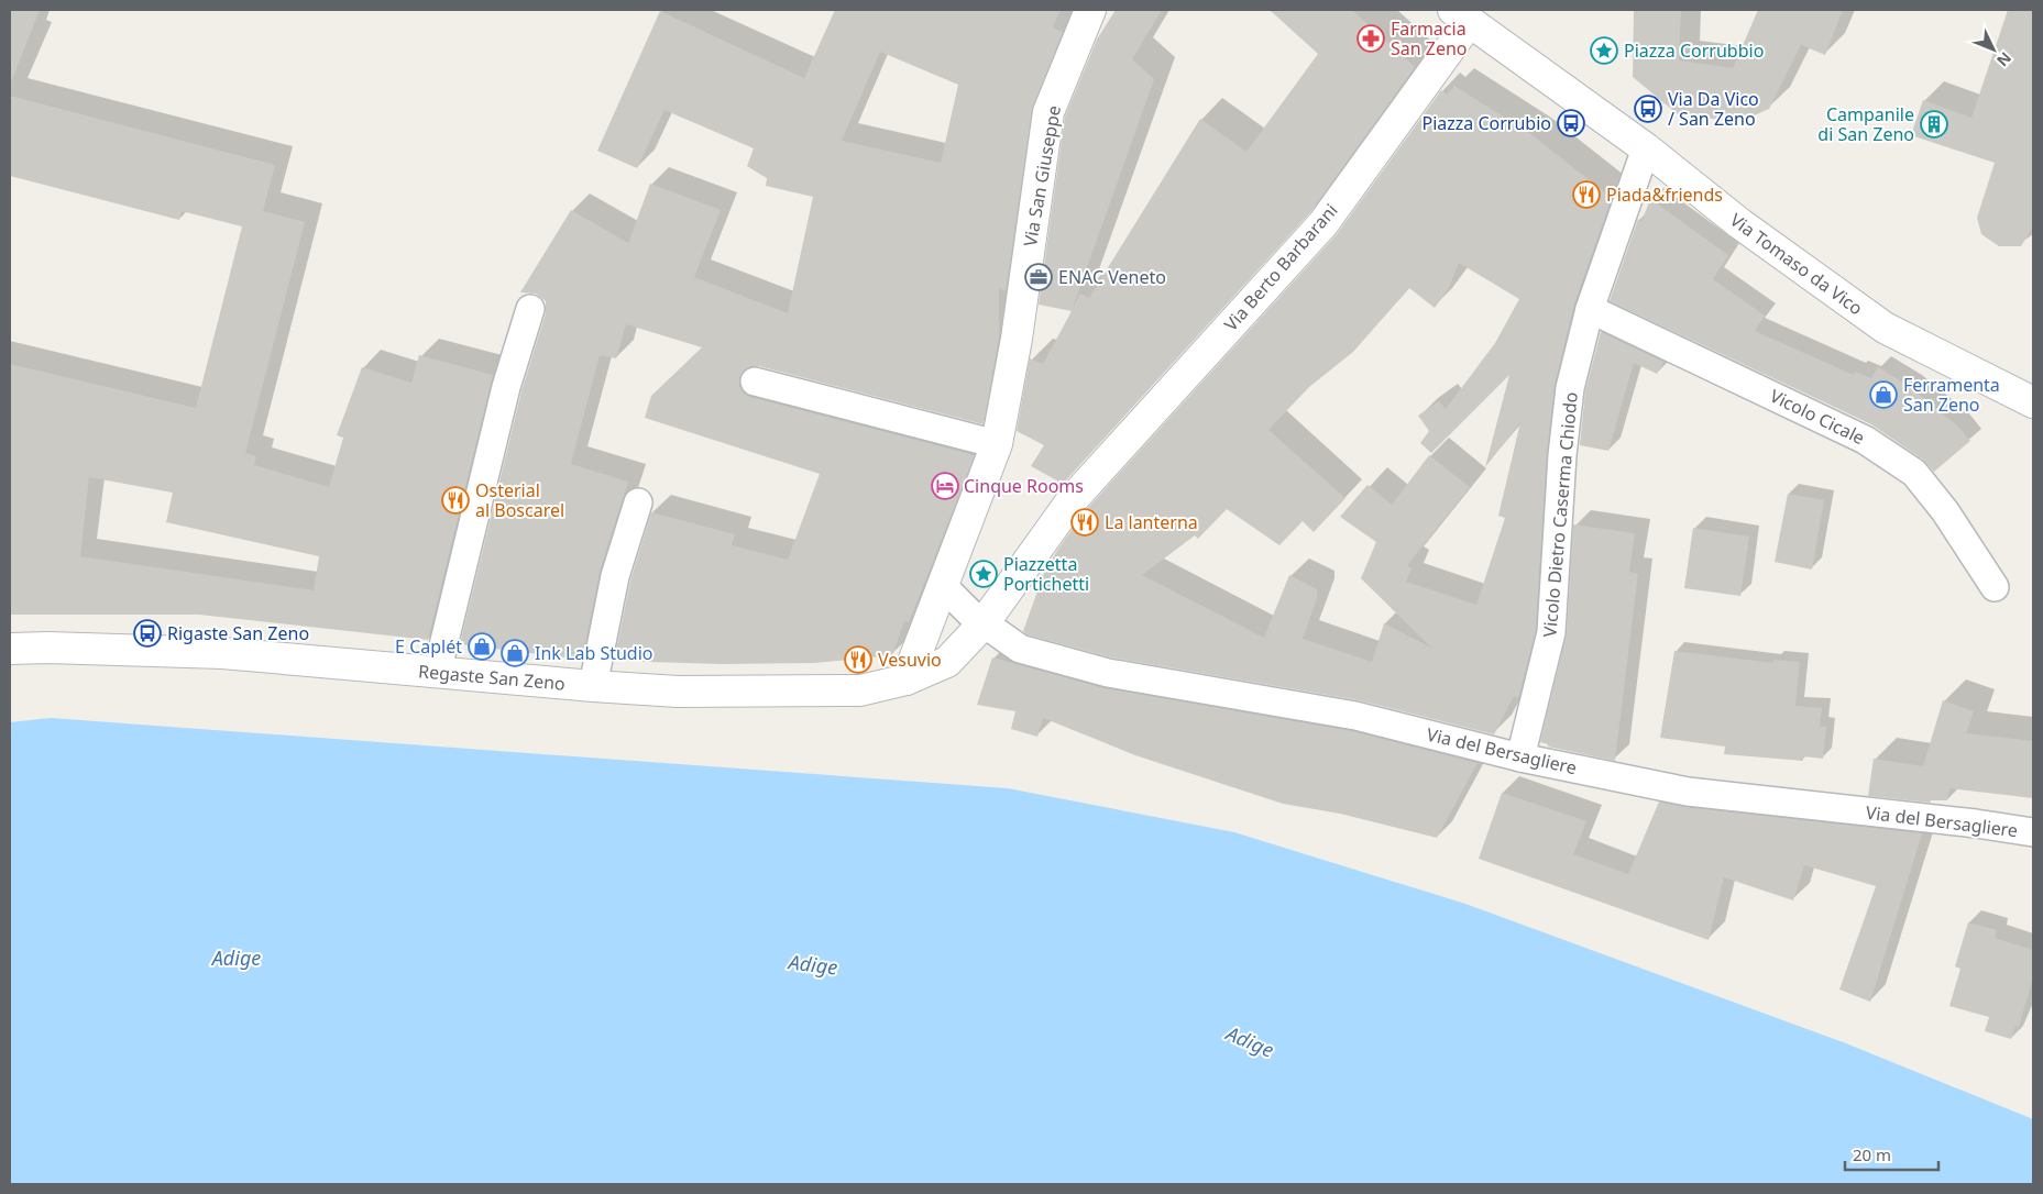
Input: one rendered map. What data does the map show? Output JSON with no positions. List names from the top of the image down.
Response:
{
  "streets": {
    "street": [
      "Via San Giuseppe",
      "Via Tomaso da Vico",
      "Via Berto Barbarani",
      "Vicolo Cicale",
      "Vicolo Dietro Caserma Chiodo",
      "Regaste San Zeno",
      "Via del Bersagliere"
    ]
  },
  "crossings": [
    ["Via Tomaso da Vico", "Via Berto Barbarani"],
    ["Via Tomaso da Vico", "Vicolo Dietro Caserma Chiodo"],
    ["Via Berto Barbarani", "Via del Bersagliere"],
    ["Vicolo Cicale", "Vicolo Dietro Caserma Chiodo"],
    ["Vicolo Dietro Caserma Chiodo", "Via del Bersagliere"]
  ],
  "water": ["Adige"],
  "places": {
    "pharmacy": ["Farmacia San Zeno"],
    "place": ["Piazza Corrubbio", "Piazzetta Portichetti"],
    "bus stop": ["Via Da Vico / San Zeno", "Piazza Corrubio", "Rigaste San Zeno"],
    "building": ["Campanile di San Zeno"],
    "restaurant": [
      "Piada&friends",
      "Osterial al Boscarel",
      "La lanterna",
      "Vesuvio"
    ],
    "office": ["ENAC Veneto"],
    "shop": ["Ferramenta San Zeno", "E Caplét", "Ink Lab Studio"],
    "hotel": ["Cinque Rooms"]
  },
  "scale_bar": "20 m",
  "north": "bottom right"
}
